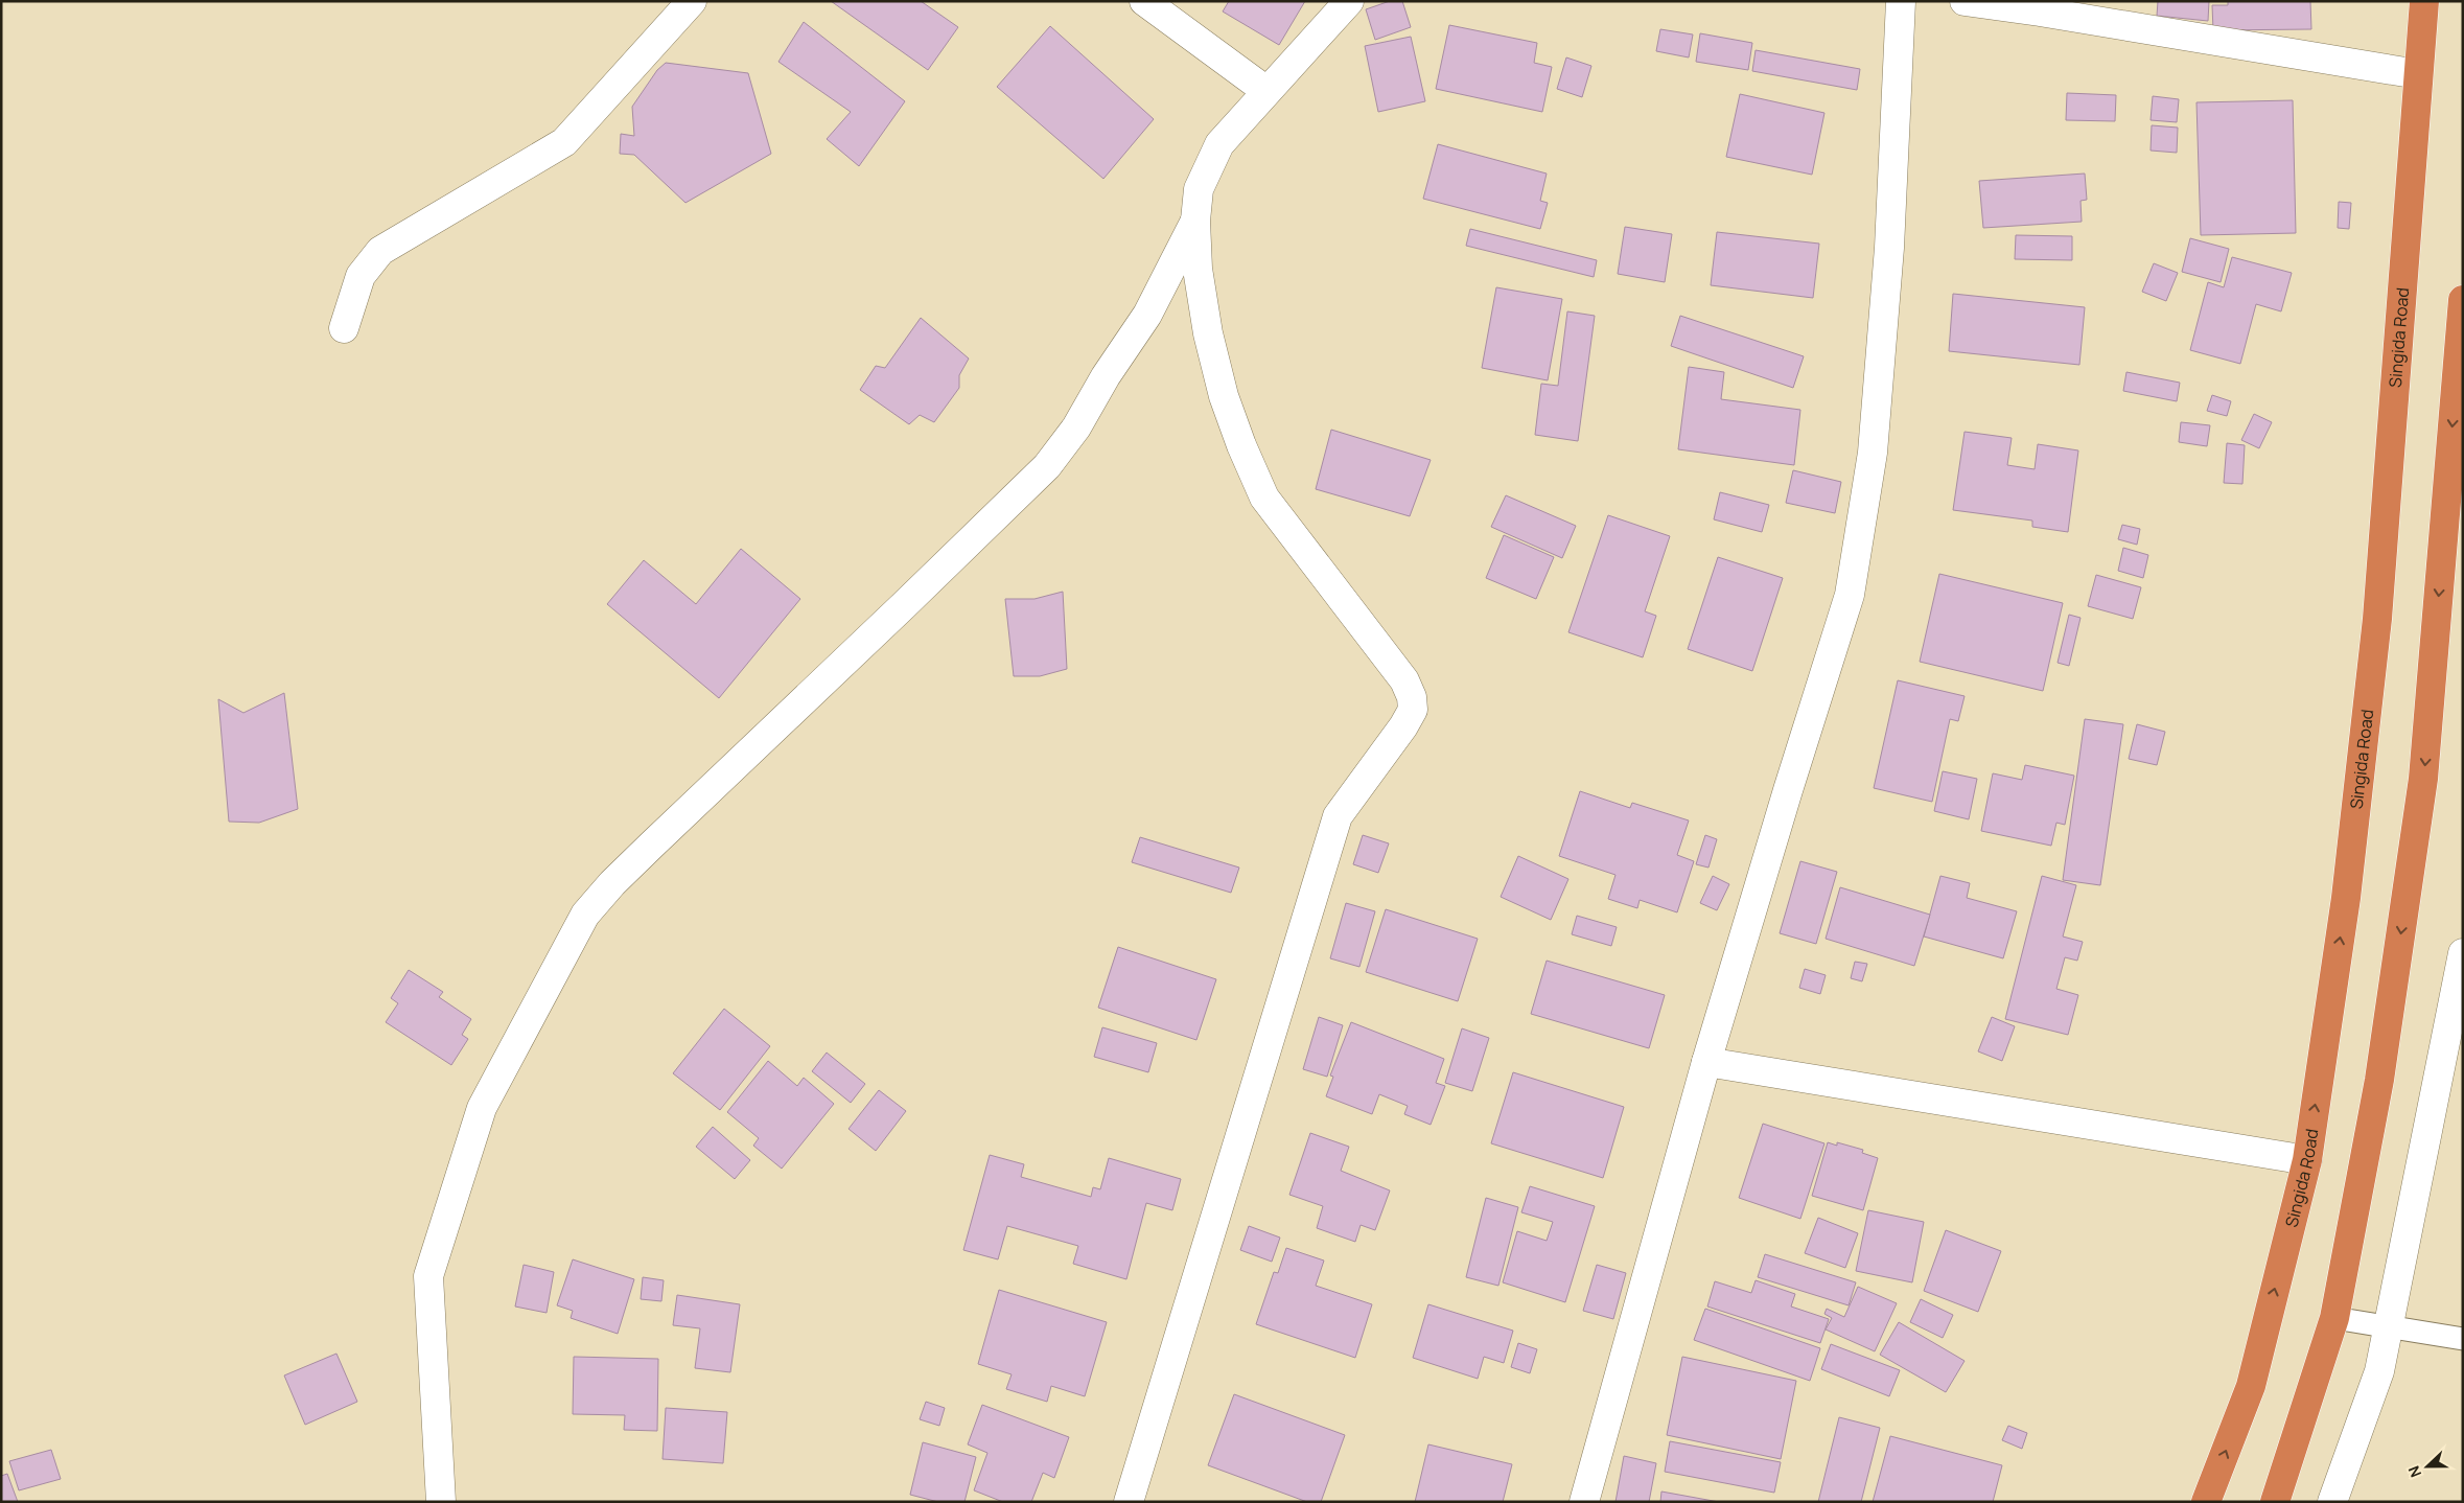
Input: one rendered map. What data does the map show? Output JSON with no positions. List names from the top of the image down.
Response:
{
  "streets": {
    "highway": ["Singida Road"]
  },
  "north": "left"
}
